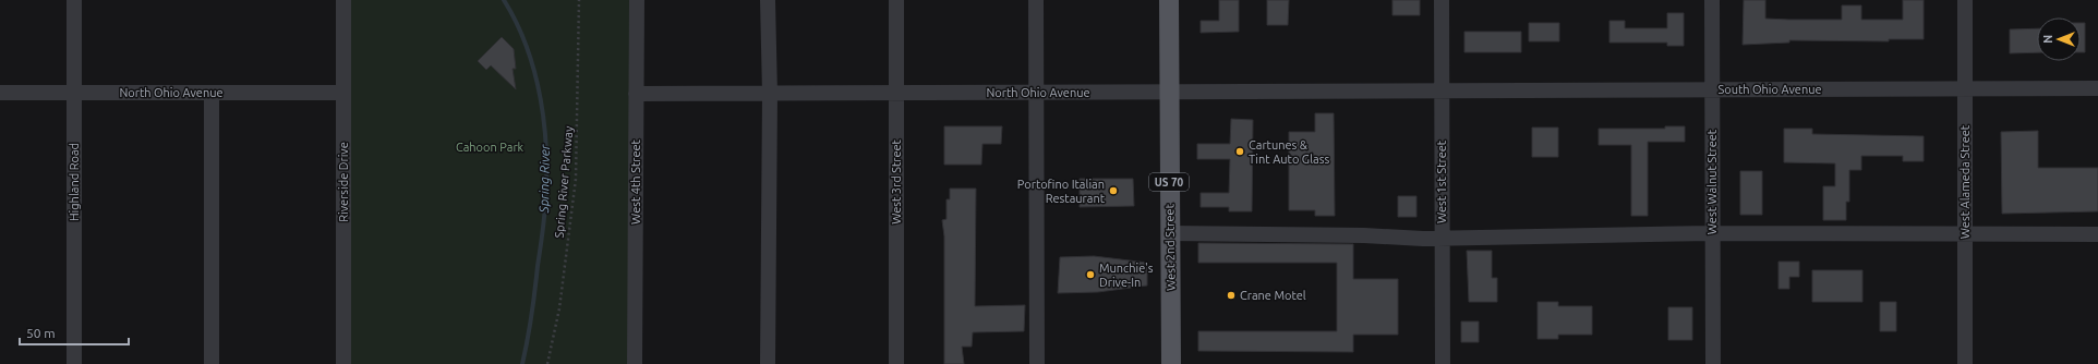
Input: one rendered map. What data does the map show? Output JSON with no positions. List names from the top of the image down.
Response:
{
  "streets": {
    "main road": ["US 70", "West 2nd Street"],
    "street": [
      "South Ohio Avenue",
      "North Ohio Avenue",
      "Highland Road",
      "Riverside Drive",
      "West 4th Street",
      "West 3rd Street",
      "West 1st Street",
      "West Walnut Street",
      "West Alameda Street"
    ],
    "path": ["Spring River Parkway"]
  },
  "crossings": [
    ["South Ohio Avenue", "North Ohio Avenue"],
    ["South Ohio Avenue", "West 1st Street"],
    ["South Ohio Avenue", "West Walnut Street"],
    ["South Ohio Avenue", "West Alameda Street"],
    ["North Ohio Avenue", "Highland Road"],
    ["North Ohio Avenue", "Riverside Drive"],
    ["North Ohio Avenue", "West 4th Street"],
    ["North Ohio Avenue", "West 3rd Street"],
    ["North Ohio Avenue", "West 1st Street"],
    ["North Ohio Avenue", "West 2nd Street"]
  ],
  "water": ["Spring River"],
  "parks": ["Cahoon Park"],
  "places": [
    "Cartunes & Tint Auto Glass",
    "Portofino Italian Restaurant",
    "Munchie's Drive-In",
    "Crane Motel"
  ],
  "scale_bar": "50 m",
  "north": "left"
}
